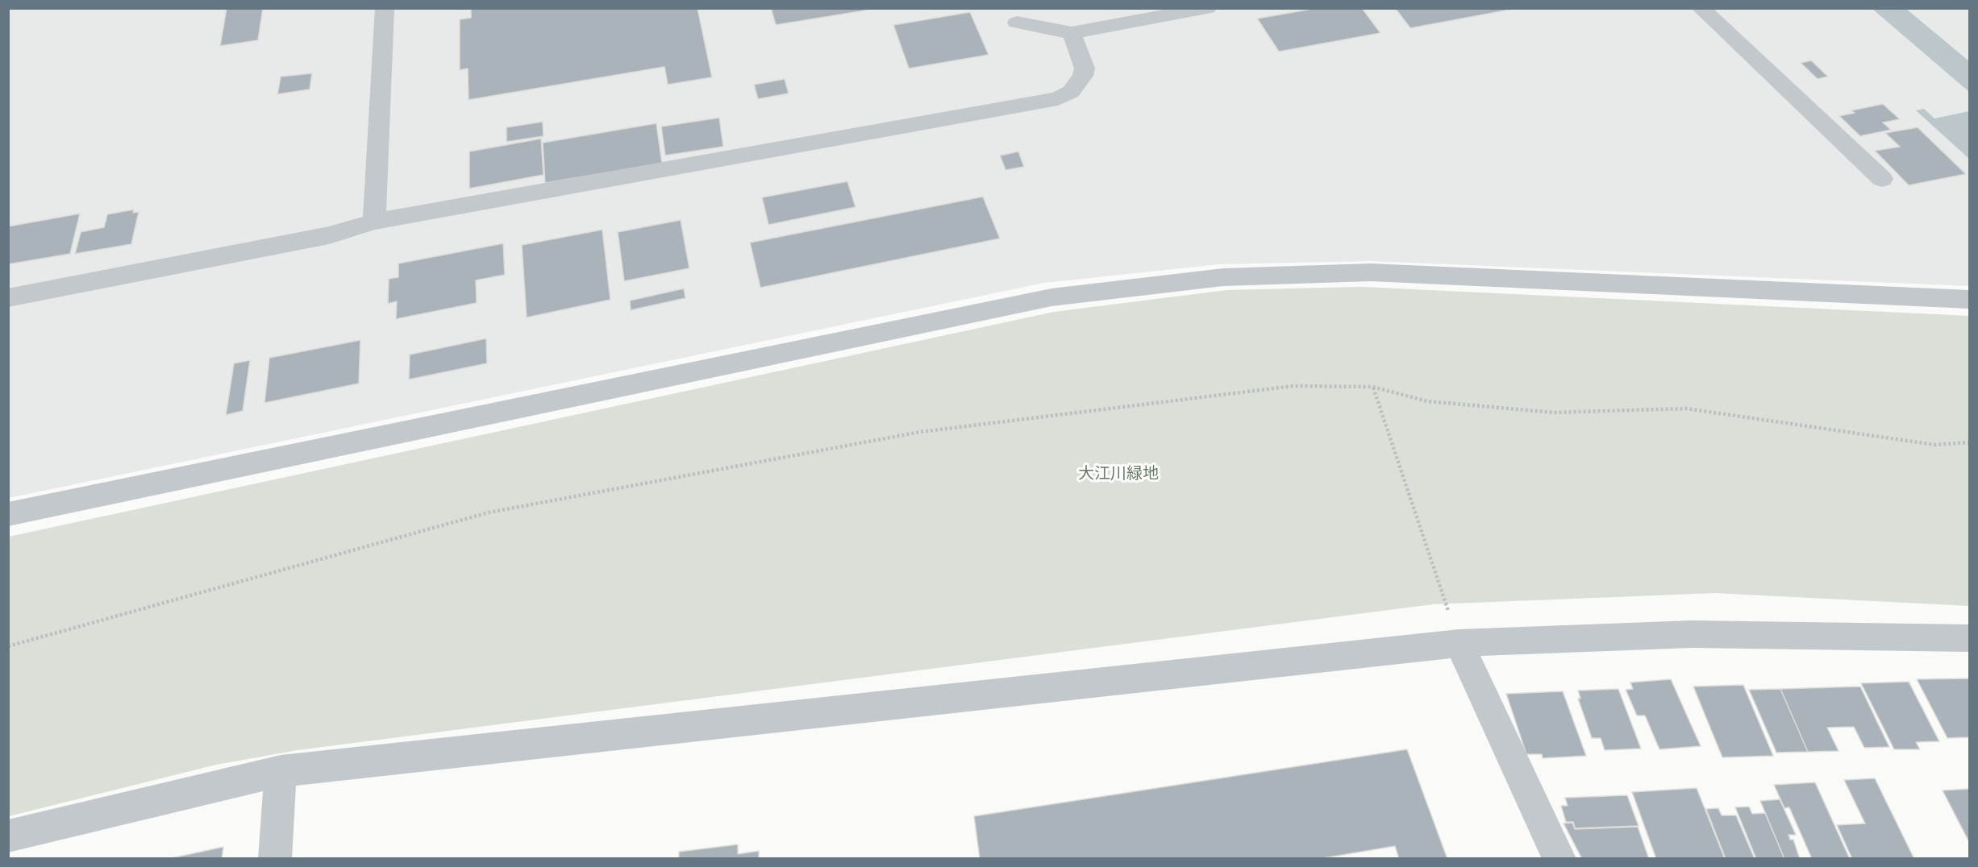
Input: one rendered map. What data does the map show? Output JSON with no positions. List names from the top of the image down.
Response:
{
  "parks": ["大江川緑地"]
}
